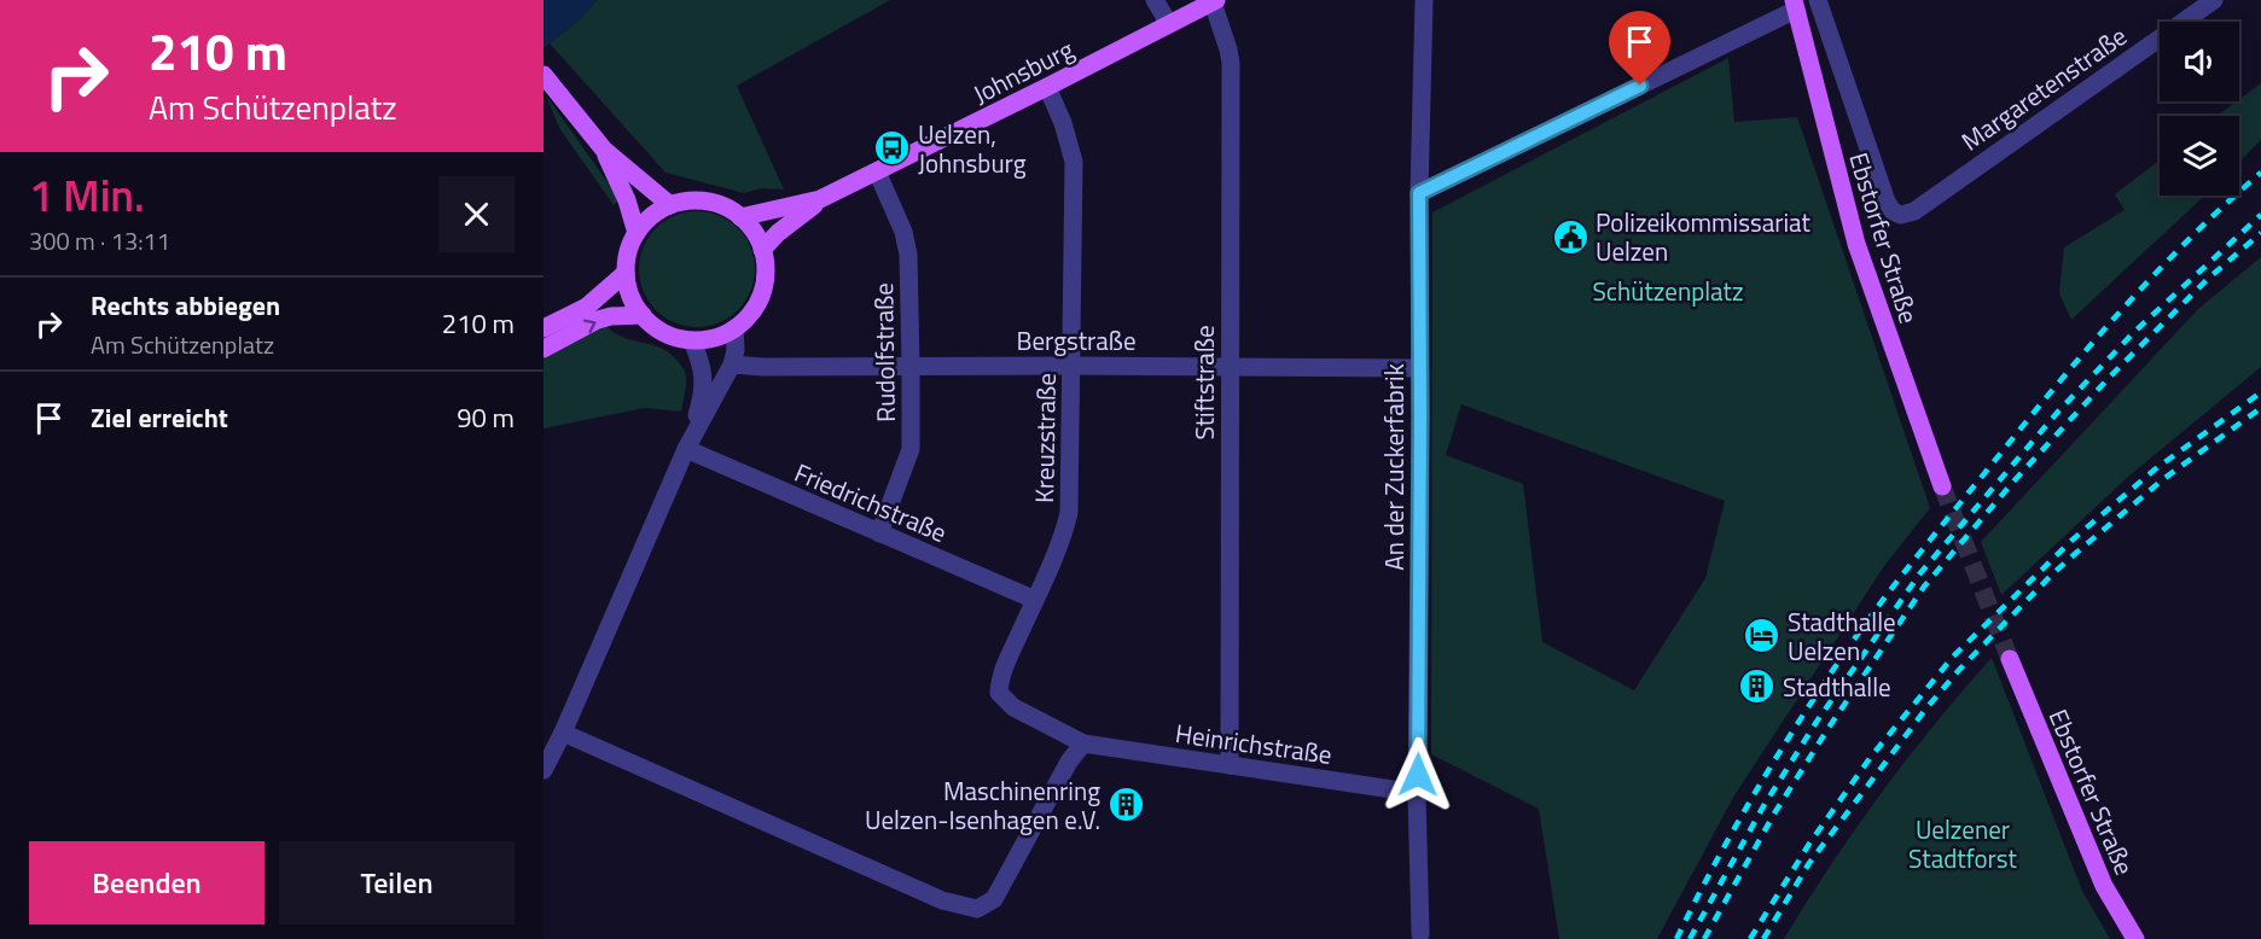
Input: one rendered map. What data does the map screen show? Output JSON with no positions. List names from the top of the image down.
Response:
{
  "streets": {
    "main road": ["Johnsburg", "Ebstorfer Straße"],
    "street": [
      "Margaretenstraße",
      "Bergstraße",
      "Rudolfstraße",
      "Stiftstraße",
      "Kreuzstraße",
      "An der Zuckerfabrik",
      "Friedrichstraße",
      "Heinrichstraße"
    ]
  },
  "crossings": [
    ["Johnsburg", "Rudolfstraße"],
    ["Johnsburg", "Stiftstraße"],
    ["Johnsburg", "Kreuzstraße"],
    ["Margaretenstraße", "Ebstorfer Straße"],
    ["Bergstraße", "Rudolfstraße"],
    ["Bergstraße", "Stiftstraße"],
    ["Bergstraße", "Kreuzstraße"],
    ["Bergstraße", "An der Zuckerfabrik"],
    ["Rudolfstraße", "Friedrichstraße"],
    ["Stiftstraße", "Heinrichstraße"],
    ["Kreuzstraße", "Friedrichstraße"],
    ["Kreuzstraße", "Heinrichstraße"],
    ["An der Zuckerfabrik", "Heinrichstraße"]
  ],
  "parks": ["Schützenplatz", "Uelzener Stadtforst"],
  "places": {
    "bus stop": ["Uelzen, Johnsburg"],
    "public building": ["Polizeikommissariat Uelzen"],
    "hotel": ["Stadthalle Uelzen"],
    "building": ["Stadthalle", "Maschinenring Uelzen-Isenhagen e.V."]
  },
  "page": {
    "turn": ["210 m", "Am Schützenplatz"],
    "heading": ["1 Min.", "300 m · 13:11"],
    "list": [
      {
        "name": "Rechts abbiegen",
        "note": "Am Schützenplatz",
        "value": "210 m"
      },
      {
        "name": "Ziel erreicht",
        "value": "90 m"
      }
    ],
    "buttons": ["Beenden", "Teilen"]
  }
}
